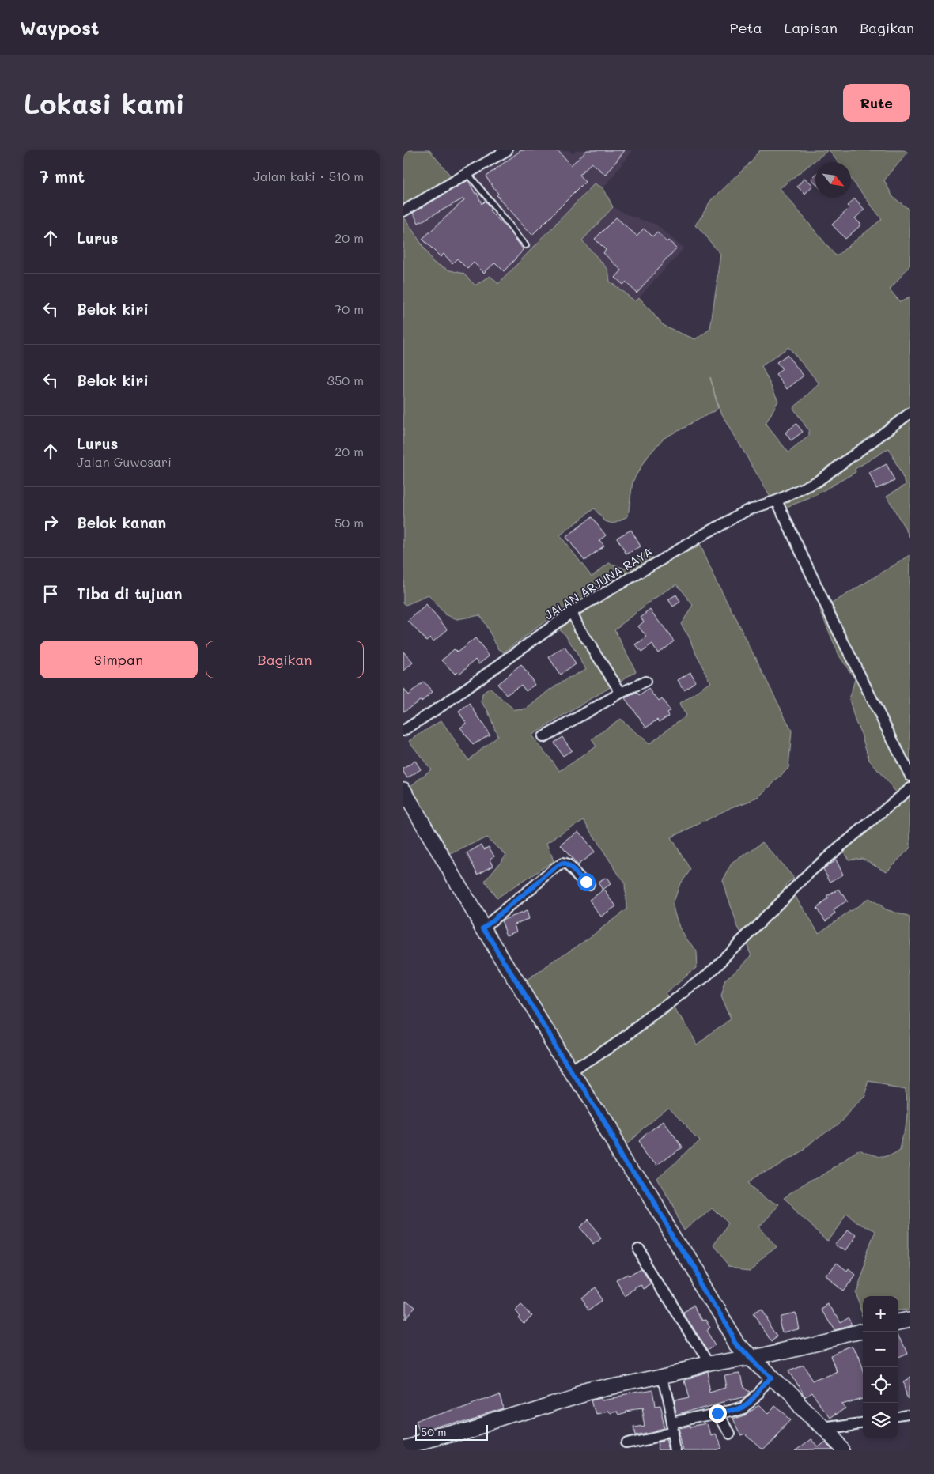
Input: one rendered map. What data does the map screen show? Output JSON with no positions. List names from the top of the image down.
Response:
{
  "streets": {
    "street": ["JALAN ARJUNA RAYA"]
  },
  "scale_bar": "50 m",
  "north": "bottom right",
  "page": {
    "header": "Waypost",
    "nav": ["Peta", "Lapisan", "Bagikan"],
    "buttons": [
      "Rute",
      ["Simpan", "Bagikan"]
    ],
    "title": "Lokasi kami",
    "heading": ["7 mnt", "Jalan kaki · 510 m"],
    "list": [
      ["Lurus", "20 m"],
      ["Belok kiri", "70 m"],
      ["Belok kiri", "350 m"],
      ["Lurus", "Jalan Guwosari", "20 m"],
      ["Belok kanan", "50 m"],
      "Tiba di tujuan"
    ],
    "map_buttons": ["+", "−"],
    "scale": "50 m"
  }
}
